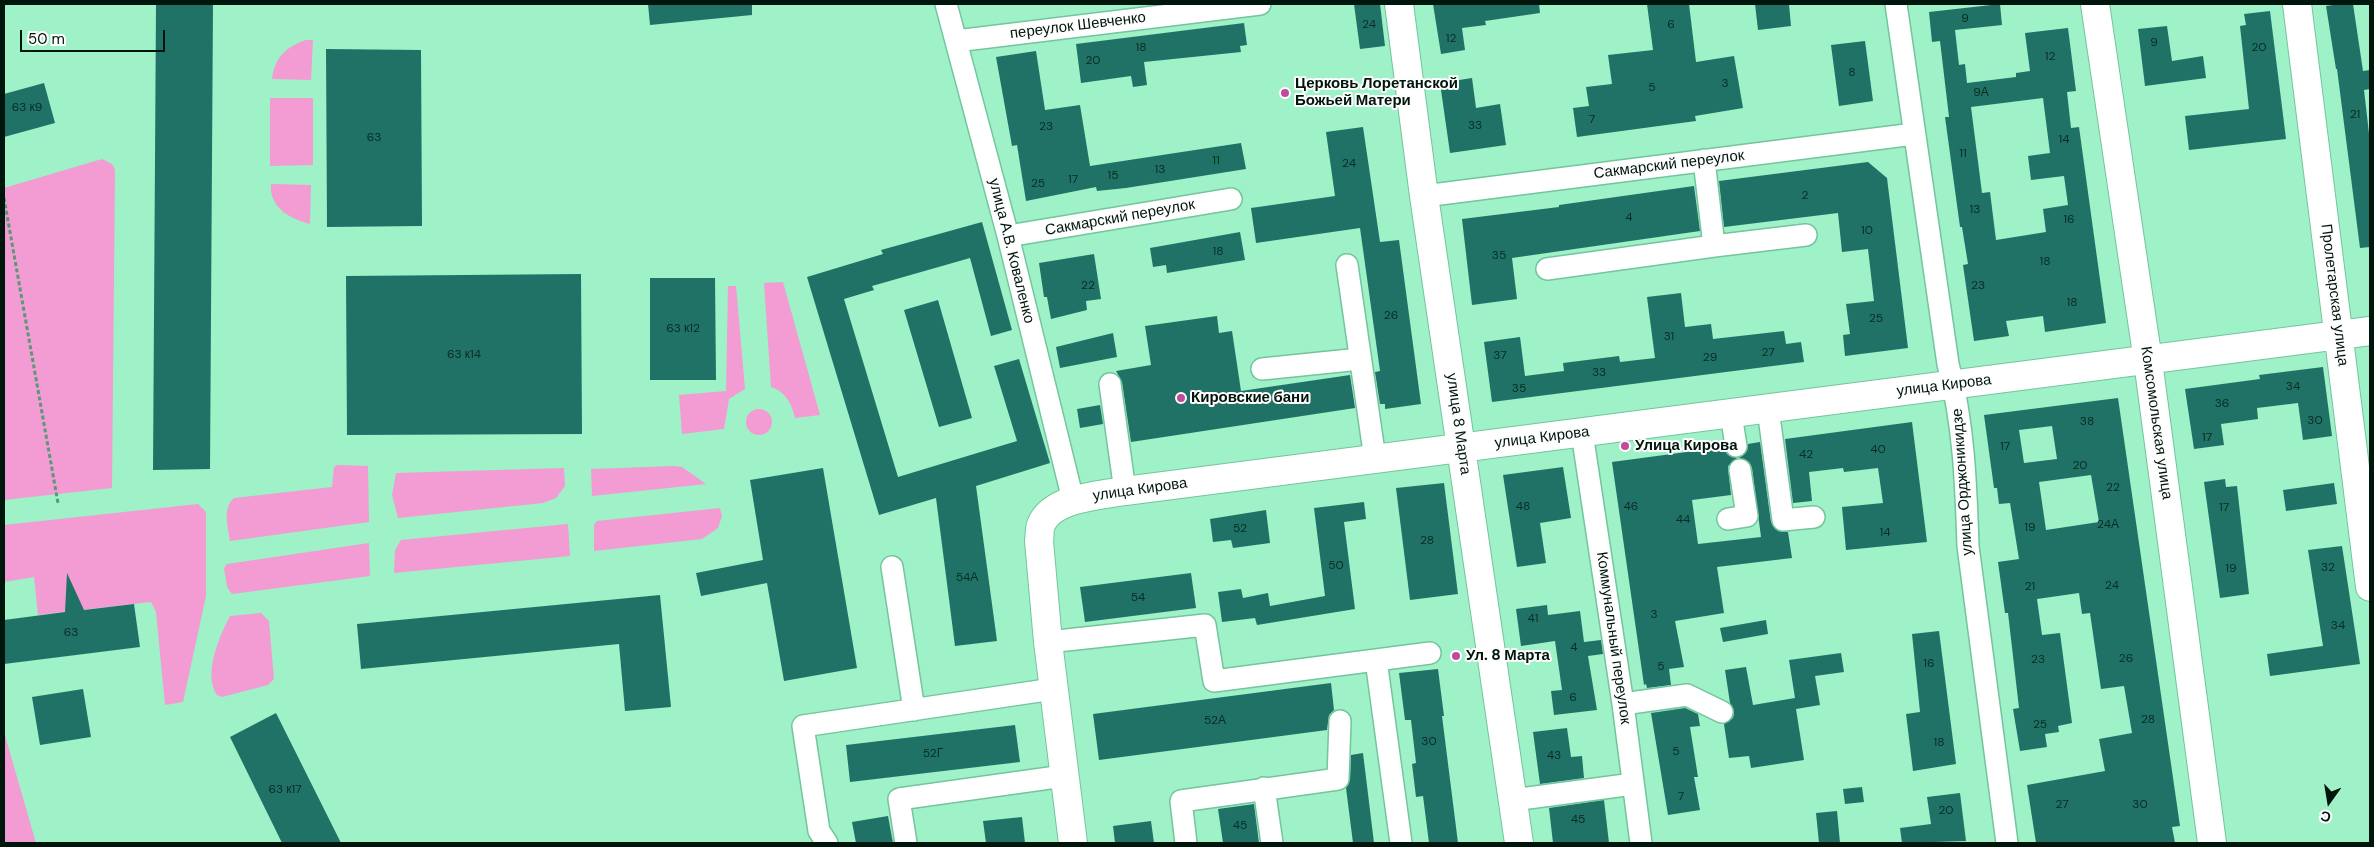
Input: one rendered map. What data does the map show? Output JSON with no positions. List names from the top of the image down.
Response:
{
  "streets": {
    "main road": [
      "Пролетарская улица",
      "улица Кирова",
      "Комсомольская улица",
      "улица 8 Марта"
    ],
    "street": [
      "переулок Шевченко",
      "Сакмарский переулок",
      "улица А.В. Коваленко",
      "улица Орджоникидзе",
      "Коммунальный переулок"
    ]
  },
  "crossings": [
    ["переулок Шевченко", "улица А.В. Коваленко"],
    ["Сакмарский переулок", "улица А.В. Коваленко"],
    ["Сакмарский переулок", "улица 8 Марта"],
    ["Сакмарский переулок", "улица Орджоникидзе"],
    ["улица А.В. Коваленко", "улица Кирова"],
    ["Пролетарская улица", "улица Кирова"],
    ["улица Кирова", "Комсомольская улица"],
    ["улица Кирова", "улица 8 Марта"],
    ["улица Кирова", "улица Орджоникидзе"],
    ["улица Кирова", "Коммунальный переулок"]
  ],
  "places": [
    "Церковь Лоретанской Божьей Матери",
    "Кировские бани",
    "Улица Кирова",
    "Ул. 8 Марта"
  ],
  "house_numbers": [
    "9",
    "24",
    "6",
    "12",
    "9",
    "18",
    "20",
    "12",
    "20",
    "8",
    "3",
    "5",
    "9А",
    "63 к9",
    "21",
    "7",
    "33",
    "23",
    "63",
    "14",
    "11",
    "11",
    "24",
    "13",
    "15",
    "17",
    "25",
    "2",
    "13",
    "4",
    "16",
    "10",
    "18",
    "35",
    "18",
    "22",
    "23",
    "18",
    "26",
    "25",
    "63 к12",
    "31",
    "27",
    "63 к14",
    "37",
    "29",
    "33",
    "34",
    "35",
    "36",
    "30",
    "38",
    "17",
    "17",
    "40",
    "42",
    "20",
    "22",
    "48",
    "46",
    "17",
    "44",
    "24А",
    "19",
    "52",
    "14",
    "28",
    "50",
    "32",
    "19",
    "54А",
    "24",
    "21",
    "54",
    "3",
    "41",
    "34",
    "63",
    "4",
    "26",
    "23",
    "16",
    "5",
    "6",
    "28",
    "52А",
    "25",
    "30",
    "18",
    "5",
    "52Г",
    "43",
    "63 к17",
    "7",
    "27",
    "30",
    "20",
    "45",
    "45"
  ],
  "scale_bar": "50 m",
  "north": "bottom"
}
